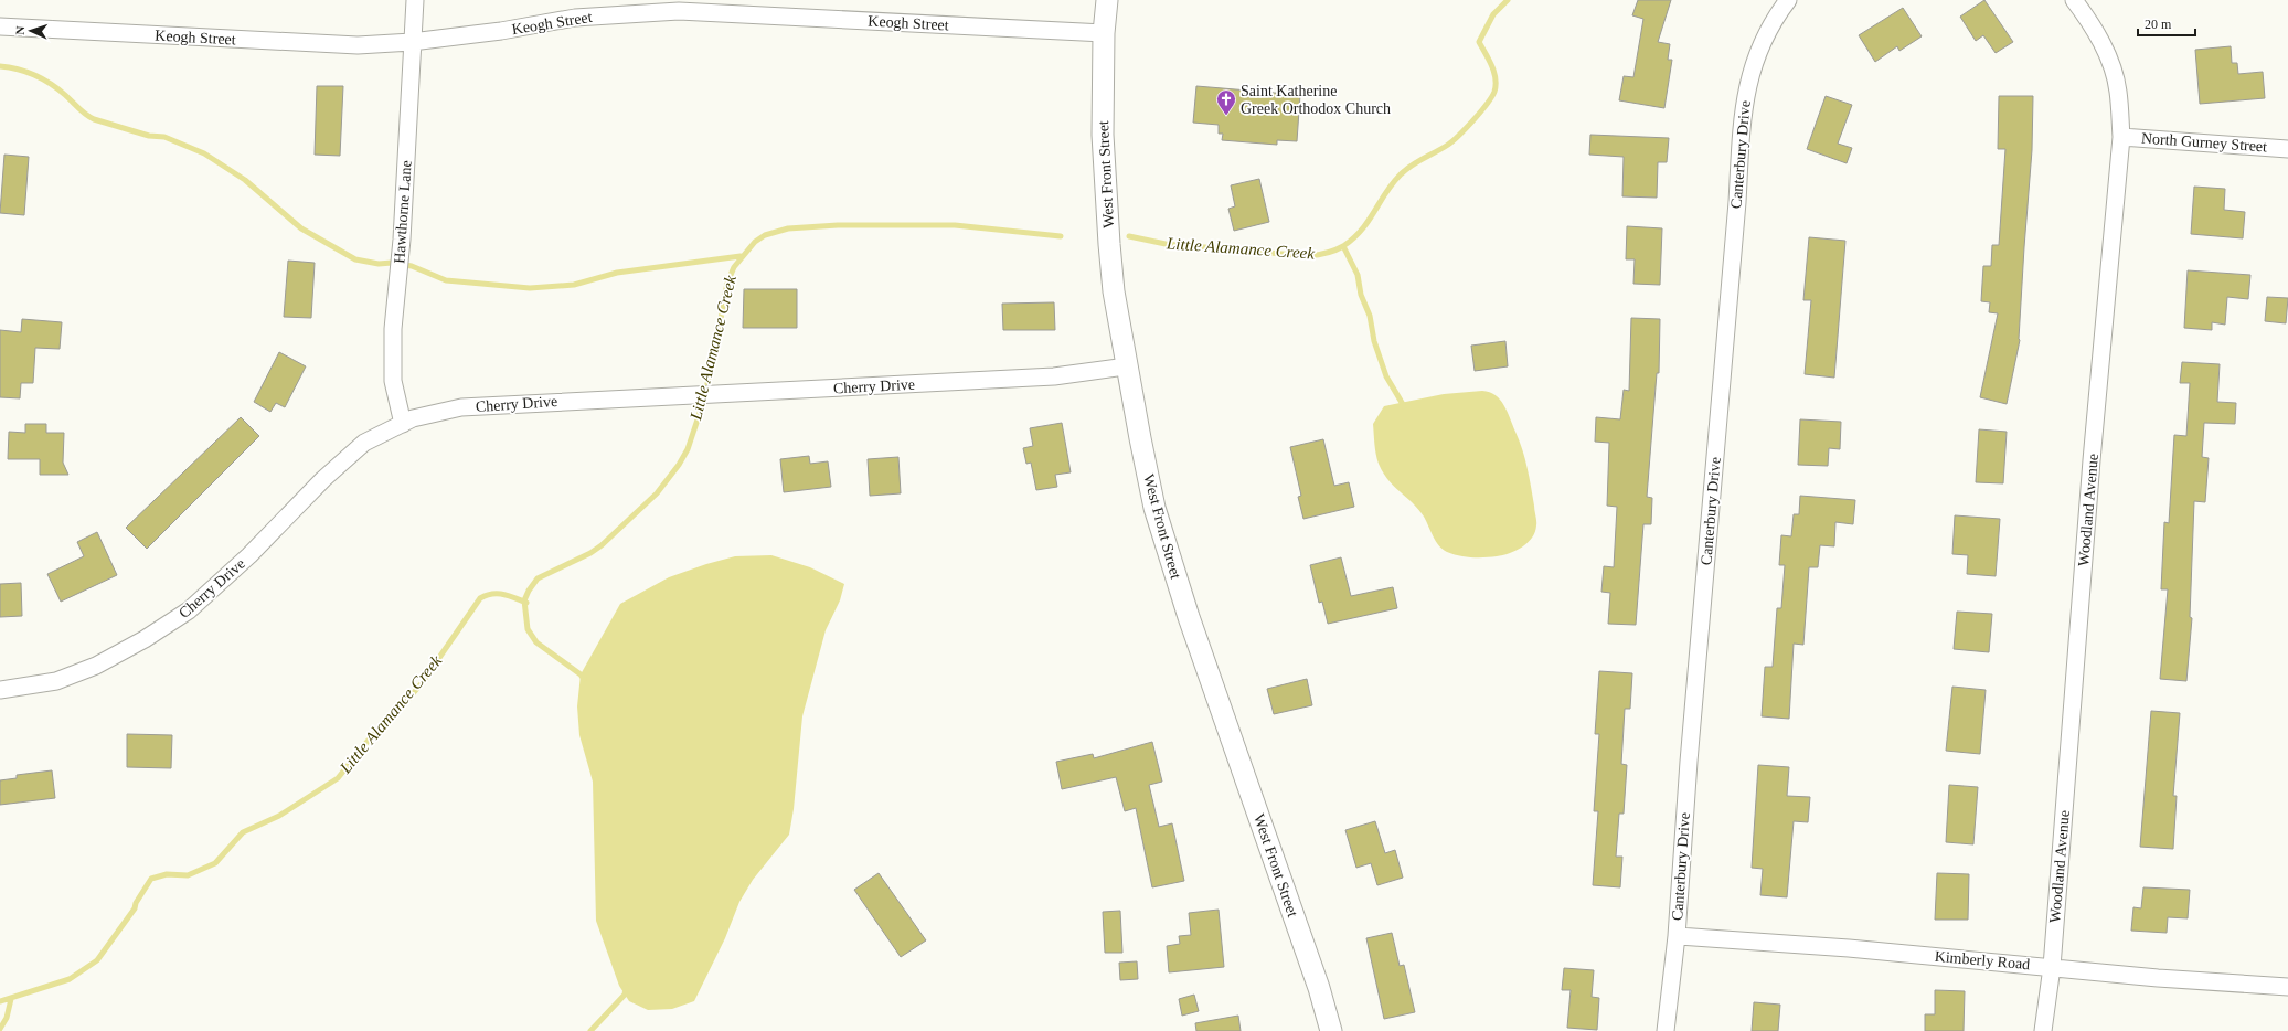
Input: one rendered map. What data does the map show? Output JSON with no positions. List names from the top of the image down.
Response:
{
  "streets": {
    "street": [
      "Keogh Street",
      "North Gurney Street",
      "Canterbury Drive",
      "West Front Street",
      "Hawthorne Lane",
      "Cherry Drive",
      "Woodland Avenue",
      "Kimberly Road"
    ]
  },
  "crossings": [
    ["Keogh Street", "West Front Street"],
    ["Keogh Street", "Hawthorne Lane"],
    ["North Gurney Street", "Woodland Avenue"],
    ["Canterbury Drive", "Kimberly Road"],
    ["West Front Street", "Cherry Drive"],
    ["Hawthorne Lane", "Cherry Drive"],
    ["Woodland Avenue", "Kimberly Road"]
  ],
  "water": ["Little Alamance Creek"],
  "places": {
    "church": ["Saint Katherine Greek Orthodox Church"]
  },
  "scale_bar": "20 m",
  "north": "left"
}
